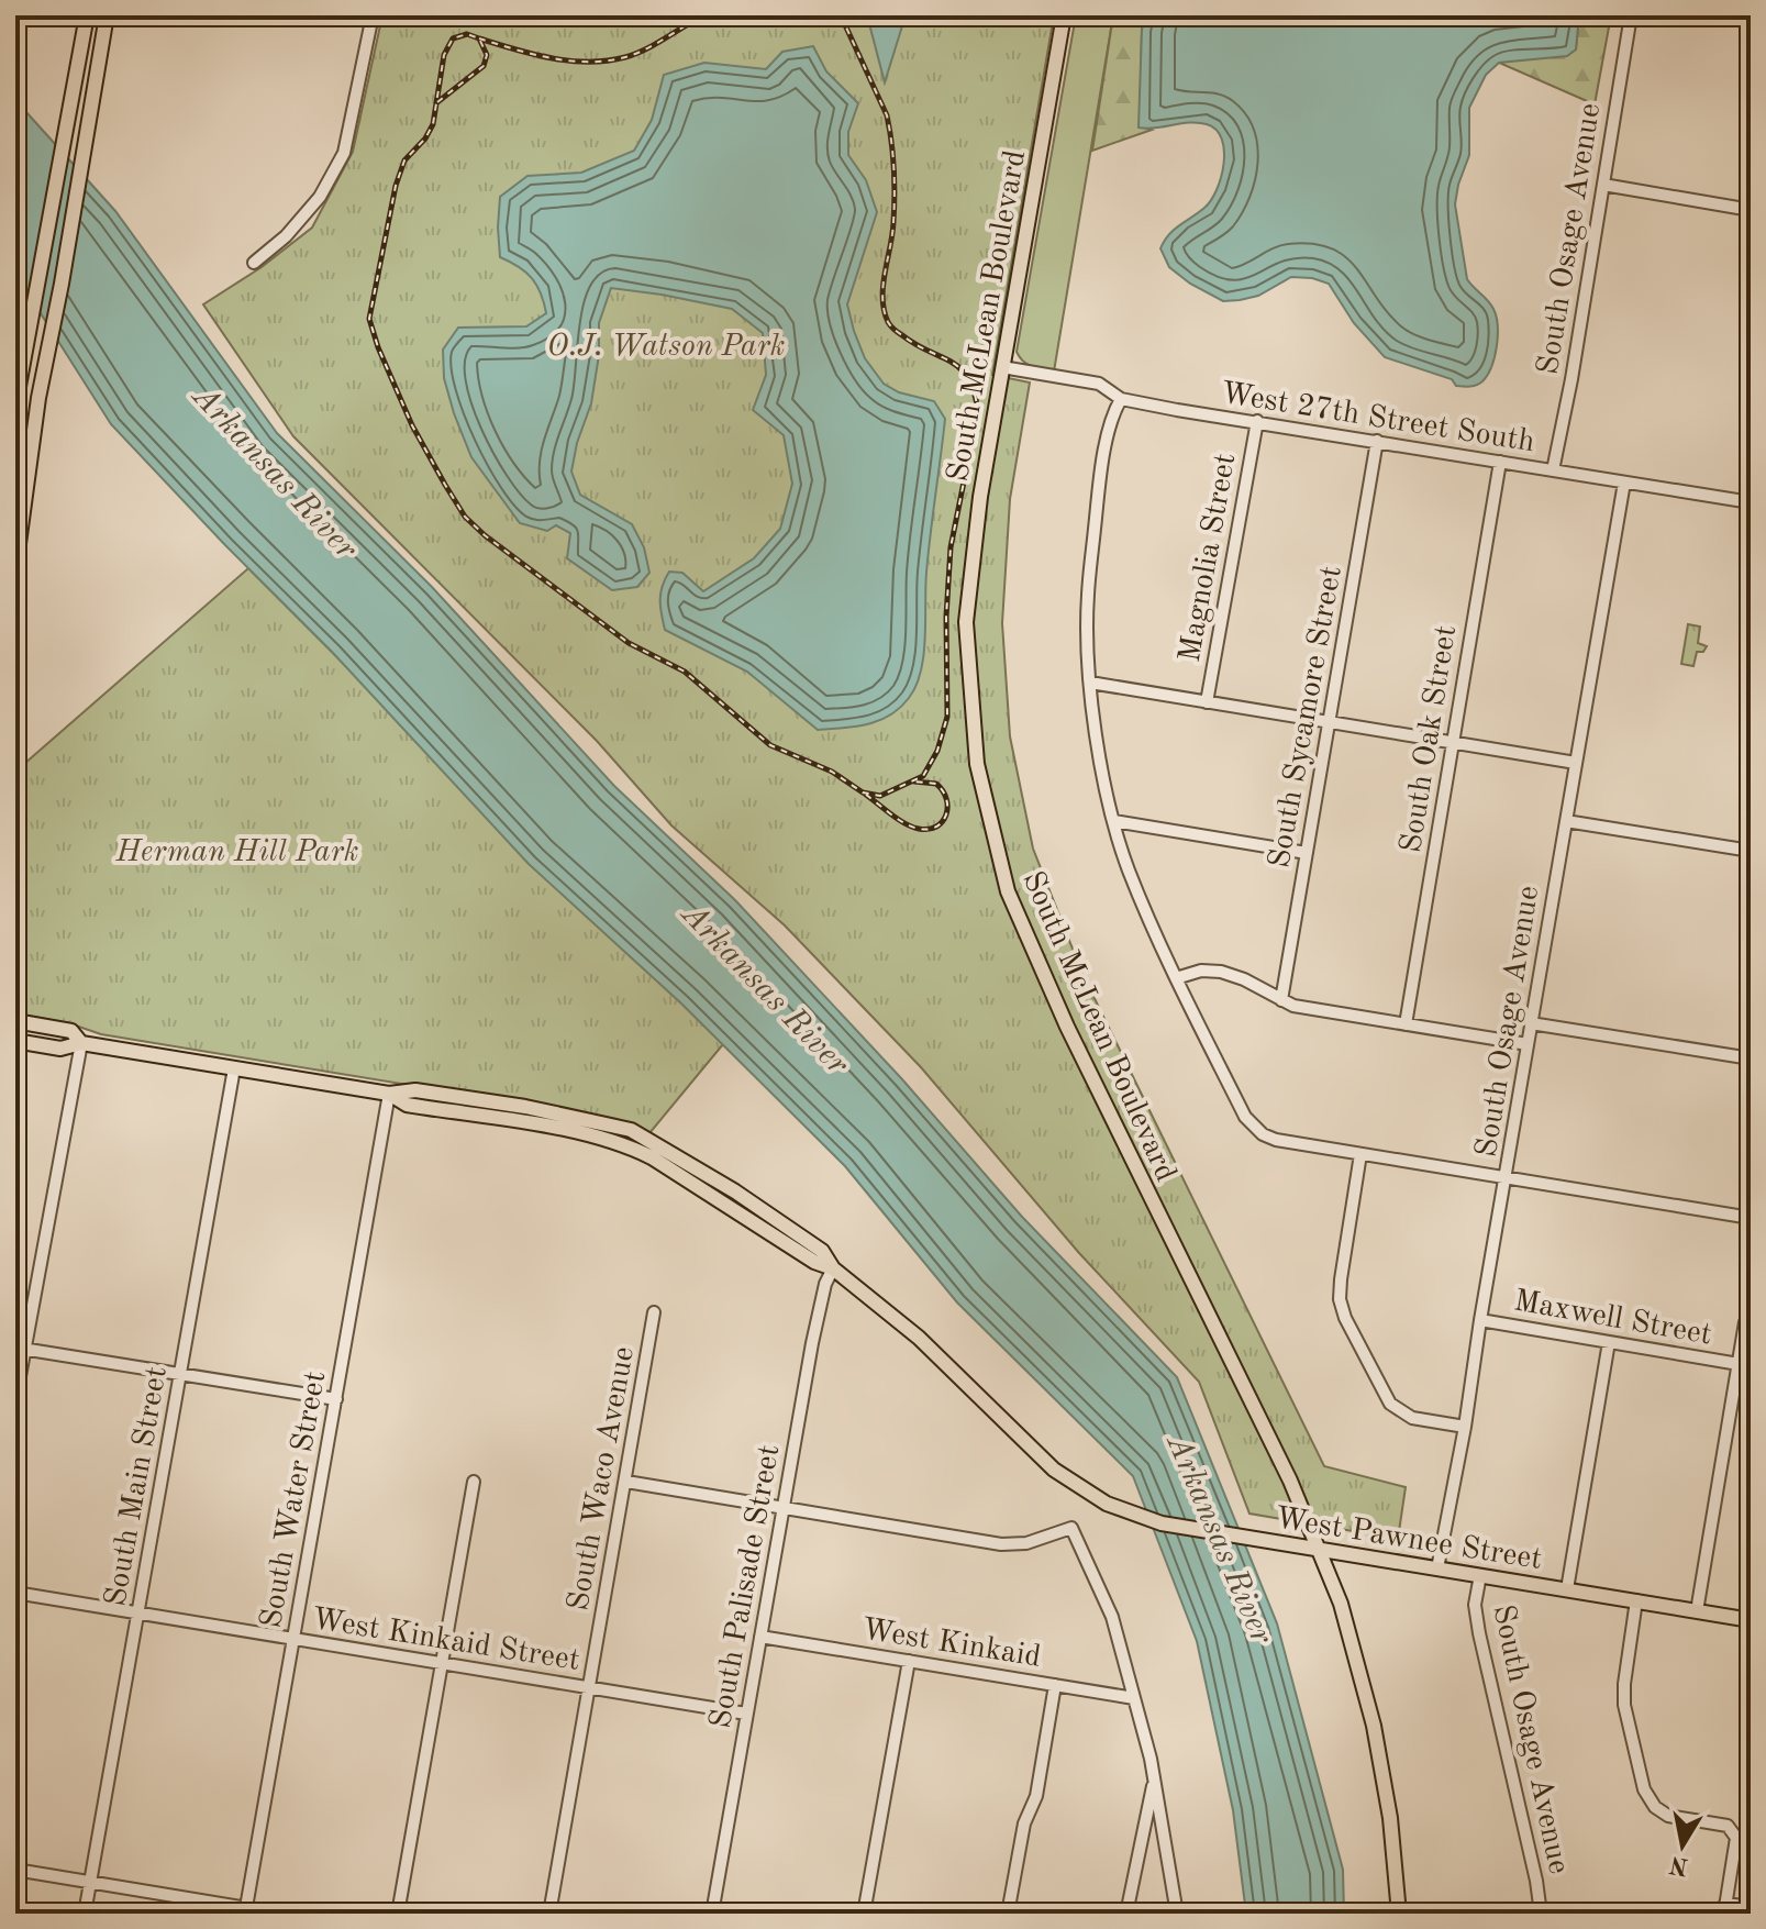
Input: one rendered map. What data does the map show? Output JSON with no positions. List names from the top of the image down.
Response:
{
  "streets": {
    "main road": ["South McLean Boulevard", "West Pawnee Street"],
    "street": [
      "South Osage Avenue",
      "West 27th Street South",
      "Magnolia Street",
      "South Sycamore Street",
      "South Oak Street",
      "Maxwell Street",
      "South Waco Avenue",
      "South Main Street",
      "South Water Street",
      "South Palisade Street",
      "West Kinkaid Street",
      "West Kinkaid"
    ]
  },
  "crossings": [
    ["South Osage Avenue", "West 27th Street South"],
    ["South Osage Avenue", "Maxwell Street"],
    ["South Osage Avenue", "West Pawnee Street"],
    ["South McLean Boulevard", "West 27th Street South"],
    ["South McLean Boulevard", "West Pawnee Street"],
    ["West 27th Street South", "Magnolia Street"],
    ["West 27th Street South", "South Sycamore Street"],
    ["West 27th Street South", "South Oak Street"],
    ["South Waco Avenue", "West Kinkaid Street"],
    ["South Main Street", "West Pawnee Street"],
    ["South Main Street", "West Kinkaid Street"],
    ["South Water Street", "West Pawnee Street"],
    ["South Water Street", "West Kinkaid Street"],
    ["West Pawnee Street", "South Palisade Street"],
    ["South Palisade Street", "West Kinkaid Street"],
    ["South Palisade Street", "West Kinkaid"]
  ],
  "water": ["Arkansas River"],
  "parks": ["O.J. Watson Park", "Herman Hill Park"],
  "north": "bottom"
}
